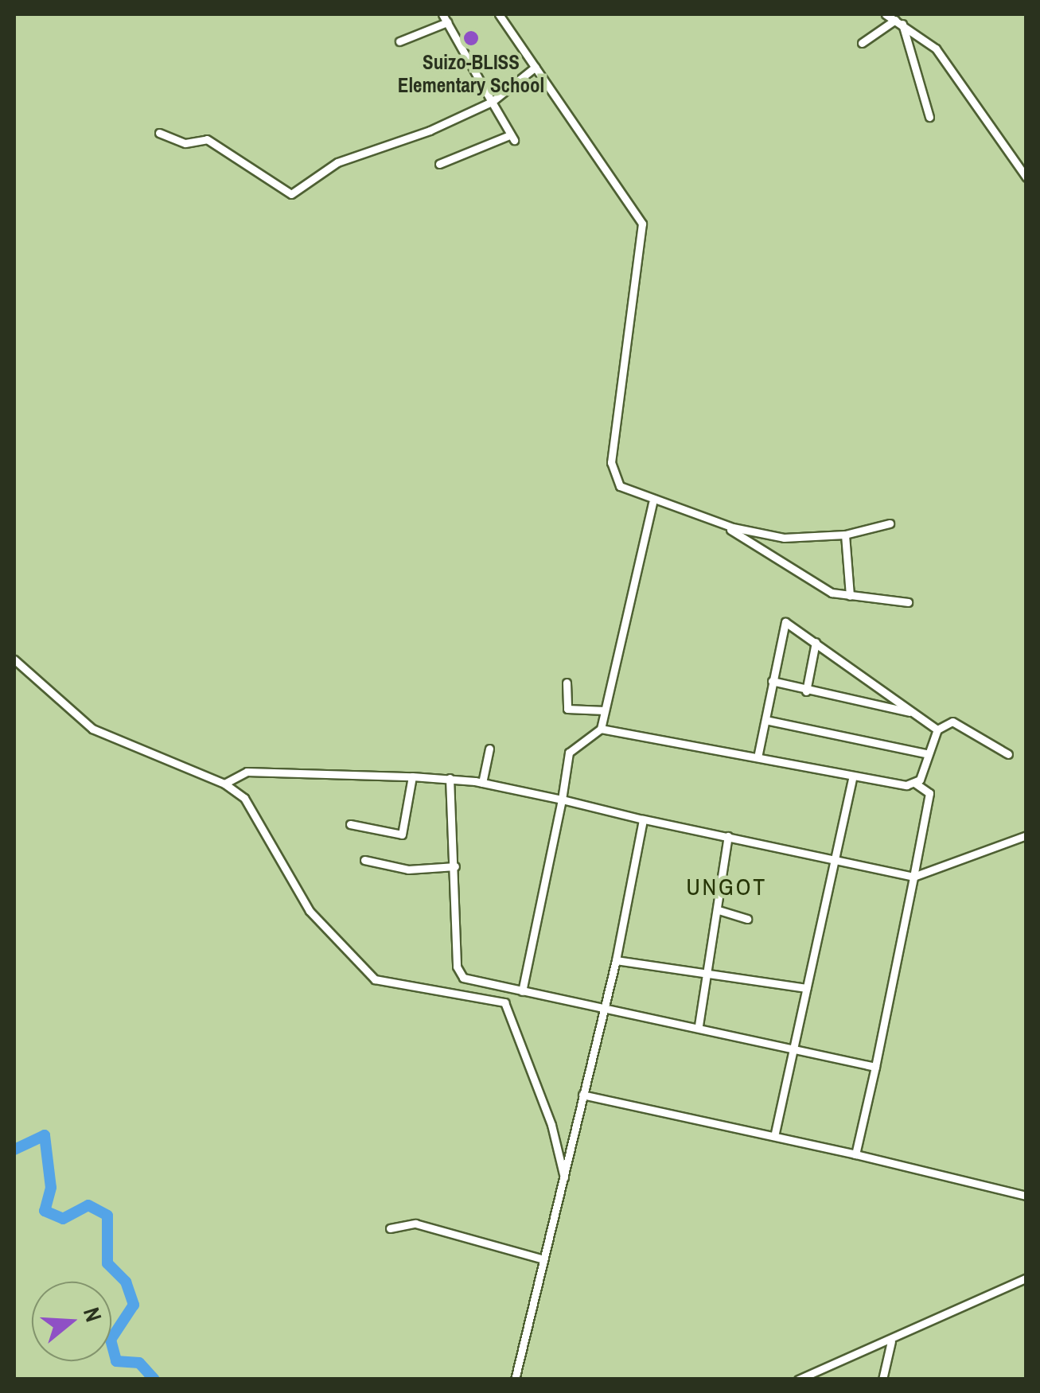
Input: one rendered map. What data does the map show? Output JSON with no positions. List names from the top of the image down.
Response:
{
  "districts": ["UNGOT"],
  "places": ["Suizo-BLISS Elementary School"],
  "north": "right"
}
